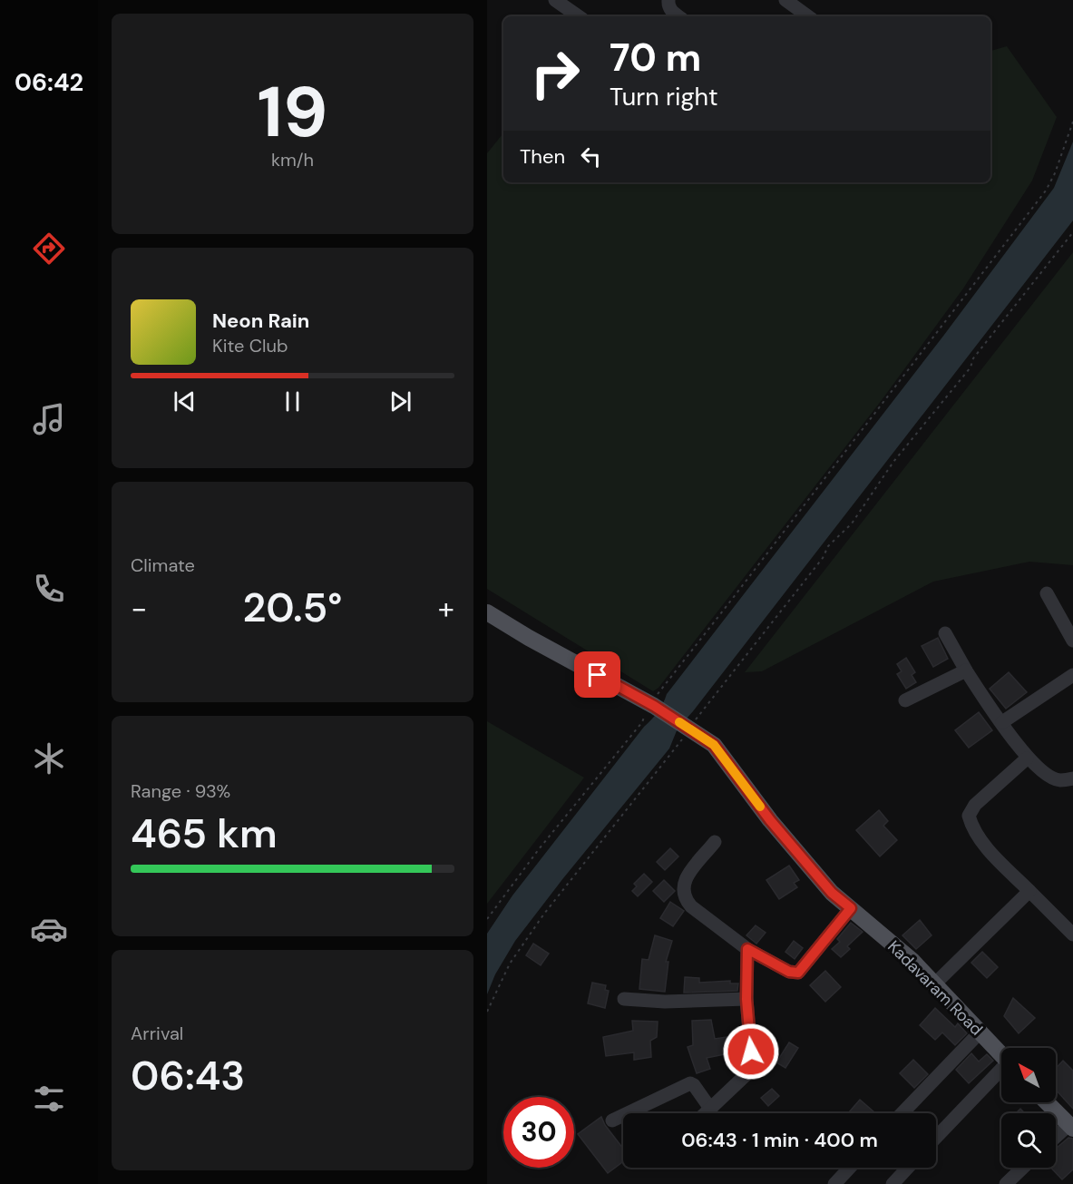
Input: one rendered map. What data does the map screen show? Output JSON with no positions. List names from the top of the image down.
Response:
{
  "streets": {
    "main road": ["Kadavaram Road"]
  },
  "north": "top left",
  "page": {
    "tabs": "06:42",
    "tile": [
      ["19", "km/h"],
      "Climate",
      ["Range · 93%", "465 km"],
      ["Arrival", "06:43"]
    ],
    "turn": ["70 m", "Turn right"],
    "then": "Then",
    "song": ["Neon Rain", "Kite Club"],
    "heat": ["−", "20.5°", "+"],
    "limit": "30",
    "trip": "06:43 · 1 min · 400 m"
  }
}
